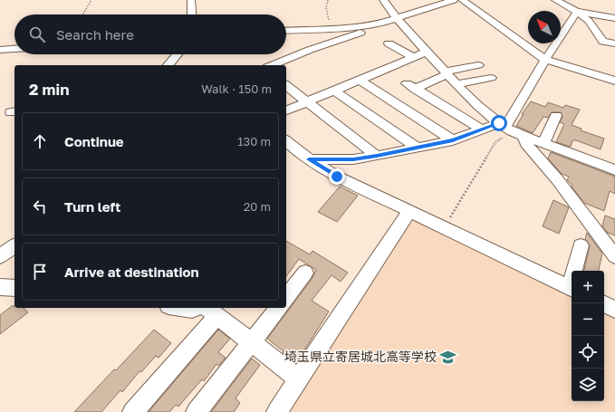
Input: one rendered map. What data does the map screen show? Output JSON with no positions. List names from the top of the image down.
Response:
{
  "places": {
    "school or university": ["埼玉県立寄居城北高等学校"]
  },
  "north": "top left",
  "page": {
    "search": "Search here",
    "heading": ["2 min", "Walk · 150 m"],
    "list": [
      ["Continue", "130 m"],
      ["Turn left", "20 m"],
      "Arrive at destination"
    ],
    "map_buttons": ["+", "−"]
  }
}
